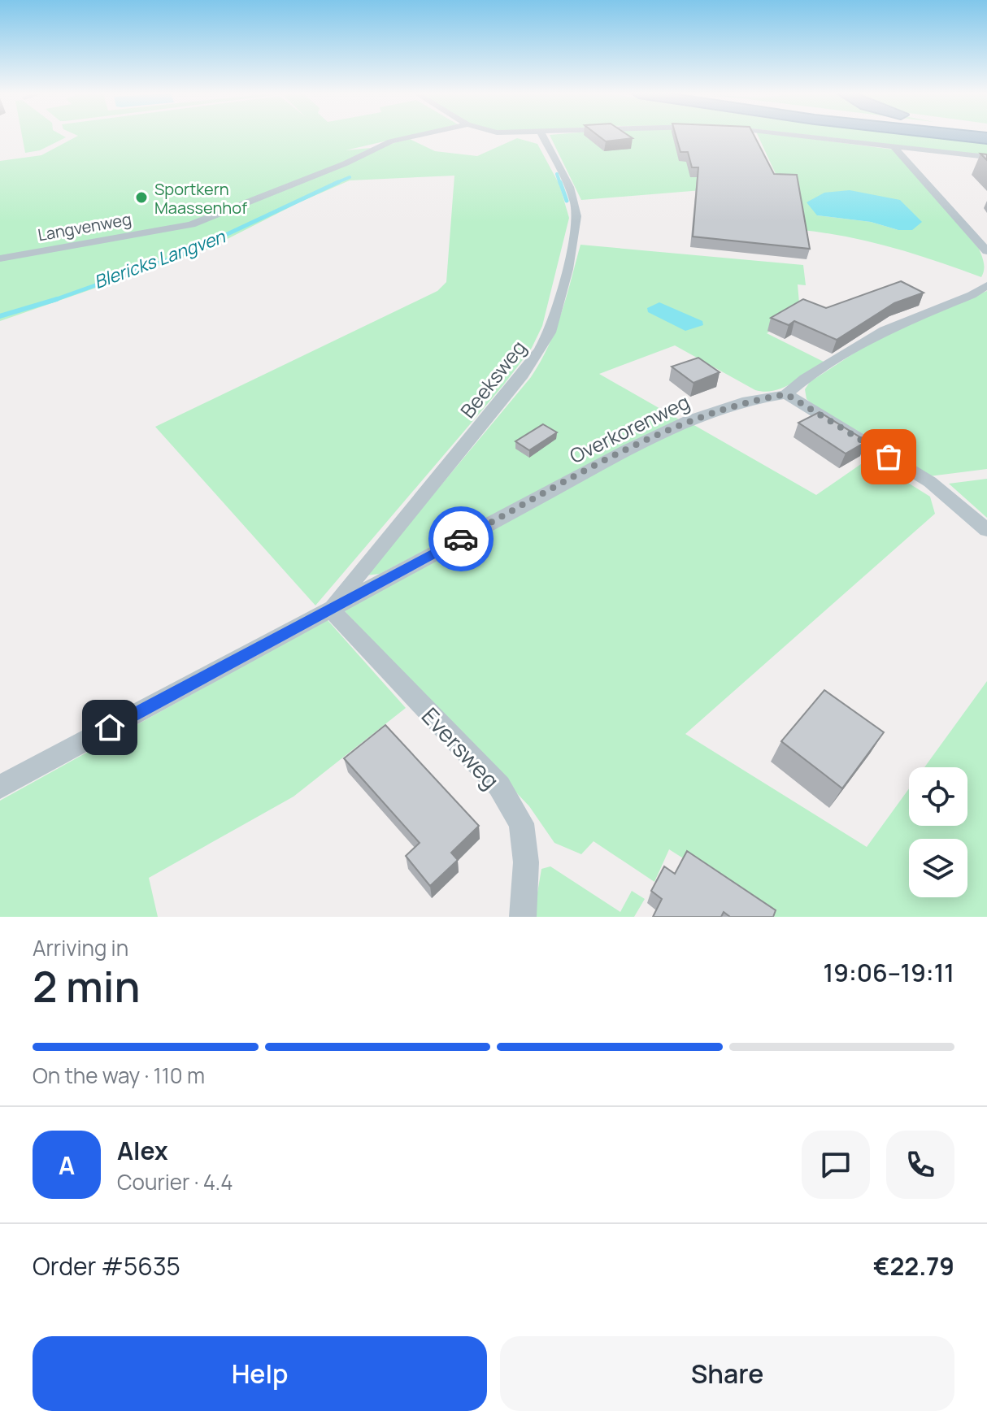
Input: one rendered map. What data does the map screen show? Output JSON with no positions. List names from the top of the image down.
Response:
{
  "streets": {
    "street": [
      "Langvenweg",
      "Beeksweg",
      "Overkorenweg",
      "Eversweg"
    ]
  },
  "crossings": [
    ["Beeksweg", "Overkorenweg"],
    ["Beeksweg", "Eversweg"],
    ["Overkorenweg", "Eversweg"]
  ],
  "water": ["Blericks Langven"],
  "places": ["Sportkern Maassenhof"],
  "page": {
    "heading": ["2 min", "Arriving in", "19:06–19:11"],
    "panel": [
      "Alex",
      "Courier · 4.4",
      "Order #5635",
      "€22.79"
    ],
    "bar": "On the way · 110 m",
    "round": "A",
    "buttons": ["Help", "Share"]
  }
}
